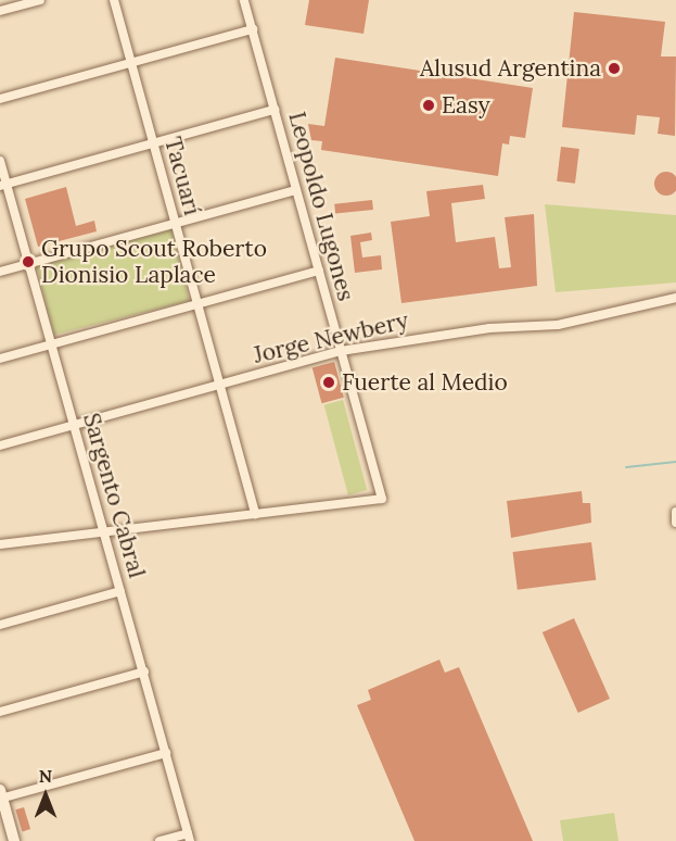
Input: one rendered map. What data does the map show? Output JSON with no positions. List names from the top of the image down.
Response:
{
  "streets": {
    "street": [
      "Tacuarí",
      "Leopoldo Lugones",
      "Jorge Newbery",
      "Sargento Cabral"
    ]
  },
  "crossings": [
    ["Tacuarí", "Leopoldo Lugones"],
    ["Tacuarí", "Jorge Newbery"],
    ["Leopoldo Lugones", "Jorge Newbery"],
    ["Jorge Newbery", "Sargento Cabral"]
  ],
  "places": [
    "Alusud Argentina",
    "Easy",
    "Grupo Scout Roberto Dionisio Laplace",
    "Fuerte al Medio"
  ],
  "north": "top"
}
